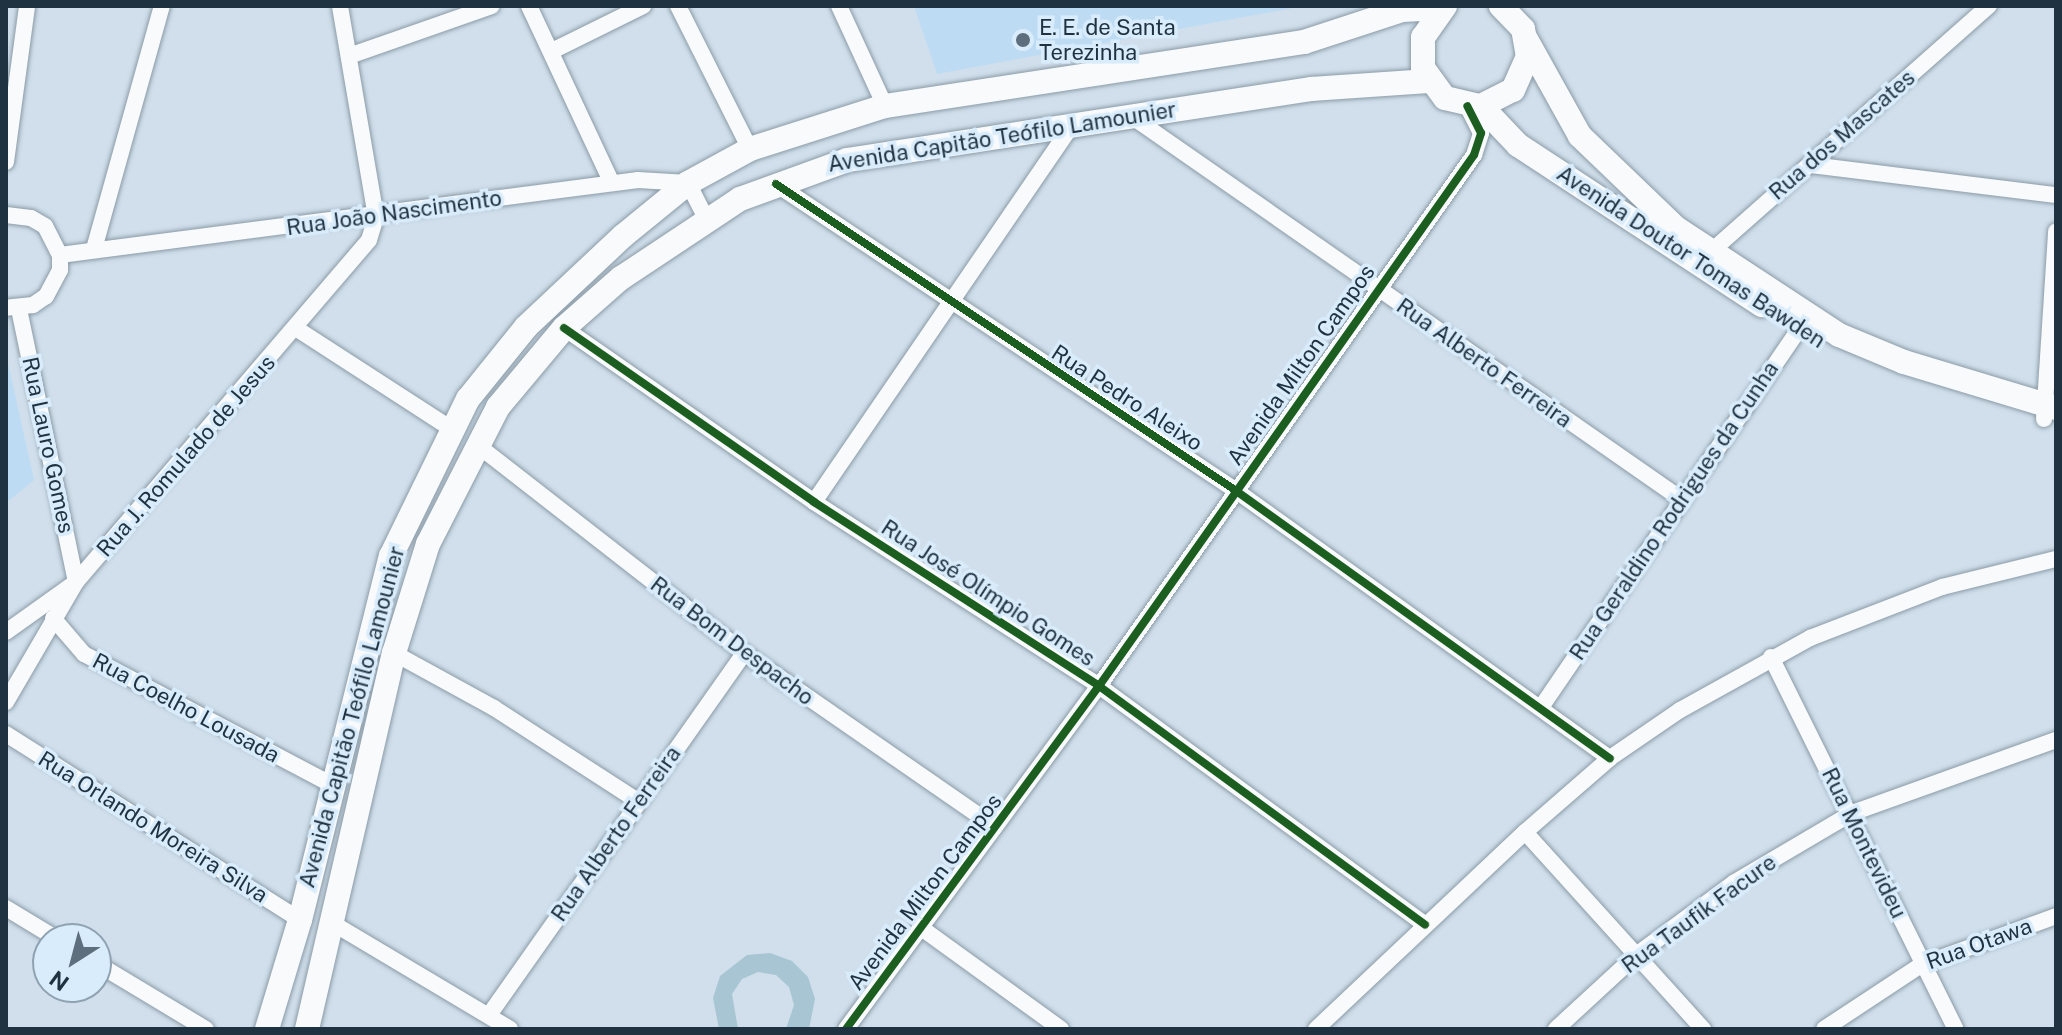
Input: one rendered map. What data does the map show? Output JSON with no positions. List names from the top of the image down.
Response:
{
  "streets": {
    "main road": ["Avenida Capitão Teófilo Lamounier", "Avenida Doutor Tomas Bawden"],
    "street": [
      "Rua dos Mascates",
      "Rua João Nascimento",
      "Rua Alberto Ferreira",
      "Avenida Milton Campos",
      "Rua Pedro Aleixo",
      "Rua Lauro Gomes",
      "Rua J. Romulado de Jesus",
      "Rua Geraldino Rodrigues da Cunha",
      "Rua José Olímpio Gomes",
      "Rua Bom Despacho",
      "Rua Coelho Lousada",
      "Rua Orlando Moreira Silva",
      "Rua Montevideu",
      "Rua Taufik Facure",
      "Rua Otawa"
    ]
  },
  "crossings": [
    ["Rua dos Mascates", "Avenida Doutor Tomas Bawden"],
    ["Avenida Capitão Teófilo Lamounier", "Rua João Nascimento"],
    ["Avenida Capitão Teófilo Lamounier", "Avenida Doutor Tomas Bawden"],
    ["Avenida Capitão Teófilo Lamounier", "Rua Alberto Ferreira"],
    ["Avenida Capitão Teófilo Lamounier", "Rua Pedro Aleixo"],
    ["Avenida Capitão Teófilo Lamounier", "Rua José Olímpio Gomes"],
    ["Avenida Capitão Teófilo Lamounier", "Rua Bom Despacho"],
    ["Avenida Capitão Teófilo Lamounier", "Rua Coelho Lousada"],
    ["Avenida Capitão Teófilo Lamounier", "Rua Orlando Moreira Silva"],
    ["Rua João Nascimento", "Rua J. Romulado de Jesus"],
    ["Avenida Doutor Tomas Bawden", "Avenida Milton Campos"],
    ["Avenida Doutor Tomas Bawden", "Rua Geraldino Rodrigues da Cunha"],
    ["Rua Alberto Ferreira", "Avenida Milton Campos"],
    ["Rua Alberto Ferreira", "Rua Geraldino Rodrigues da Cunha"],
    ["Rua Alberto Ferreira", "Rua Bom Despacho"],
    ["Avenida Milton Campos", "Rua Pedro Aleixo"],
    ["Avenida Milton Campos", "Rua José Olímpio Gomes"],
    ["Avenida Milton Campos", "Rua Bom Despacho"],
    ["Rua Pedro Aleixo", "Rua Geraldino Rodrigues da Cunha"],
    ["Rua Lauro Gomes", "Rua J. Romulado de Jesus"],
    ["Rua J. Romulado de Jesus", "Rua Coelho Lousada"],
    ["Rua Montevideu", "Rua Taufik Facure"],
    ["Rua Montevideu", "Rua Otawa"]
  ],
  "places": ["E. E. de Santa Terezinha"],
  "north": "bottom left"
}
